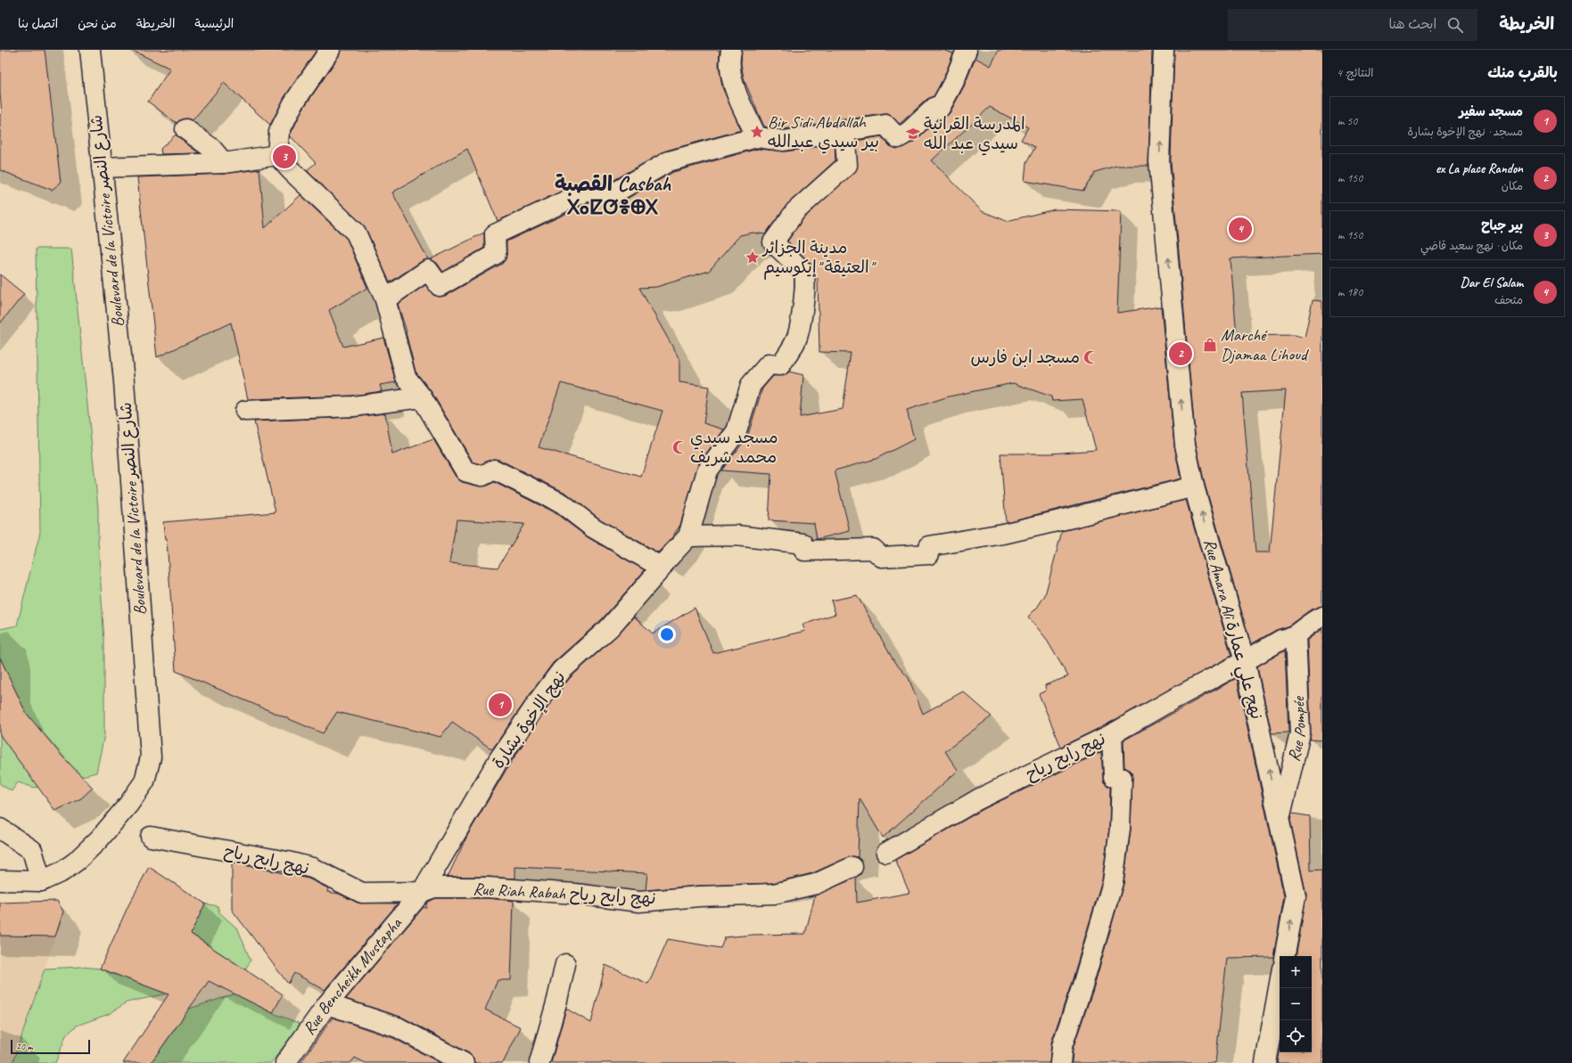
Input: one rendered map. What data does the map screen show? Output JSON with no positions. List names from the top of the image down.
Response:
{
  "streets": {
    "street": [
      "Boulevard de la Victoire شارع النصر",
      "Rue Amara Ali نهج علي عمارة",
      "نهج الإخوة بشارة",
      "Rue Pompée",
      "نهج رابح رياح",
      "Rue Riah Rabah نهج رابح رياح",
      "Rue Bencheikh Mustapha"
    ]
  },
  "crossings": [
    ["Rue Amara Ali نهج علي عمارة", "Rue Pompée"],
    ["Rue Amara Ali نهج علي عمارة", "نهج رابح رياح"],
    ["نهج الإخوة بشارة", "نهج رابح رياح"],
    ["نهج الإخوة بشارة", "Rue Riah Rabah نهج رابح رياح"],
    ["نهج الإخوة بشارة", "Rue Bencheikh Mustapha"],
    ["Rue Pompée", "نهج رابح رياح"],
    ["نهج رابح رياح", "Rue Riah Rabah نهج رابح رياح"],
    ["نهج رابح رياح", "Rue Bencheikh Mustapha"],
    ["Rue Riah Rabah نهج رابح رياح", "Rue Bencheikh Mustapha"]
  ],
  "one_way": ["Rue Amara Ali نهج علي عمارة"],
  "districts": ["القصبة Casbah ⵝⴰⵇⵚⴻⴲⵝ"],
  "places": {
    "place": ["Bir Sidi Abdallah بير سيدي عبدالله", "مدينة الجزائر العتيقة \"إيكوسيم\""],
    "school or university": ["المدرسة القرانية سيدي عبد الله"],
    "shop": ["Marché Djamaa Lihoud"],
    "mosque": ["مسجد ابن فارس", "مسجد سيدي محمد شريف"]
  },
  "scale_bar": "20 m",
  "page": {
    "header": "الخريطة",
    "search": "ابحث هنا",
    "nav": [
      "الرئيسية",
      "الخريطة",
      "من نحن",
      "اتصل بنا"
    ],
    "heading": ["بالقرب منك", "النتائج: 4"],
    "list": [
      {
        "mark": "1",
        "name": "مسجد سفير",
        "note": "مسجد · نهج الإخوة بشارة",
        "value": "50 m"
      },
      {
        "mark": "2",
        "name": "ex La place Randon",
        "note": "مكان",
        "value": "150 m"
      },
      {
        "mark": "3",
        "name": "بير جباح",
        "note": "مكان · نهج سعيد قاضي",
        "value": "150 m"
      },
      {
        "mark": "4",
        "name": "Dar El Salam",
        "note": "متحف",
        "value": "180 m"
      }
    ],
    "pins": [
      "3",
      "4",
      "2",
      "1"
    ],
    "map_buttons": ["+", "−"],
    "scale": "20 m"
  }
}
